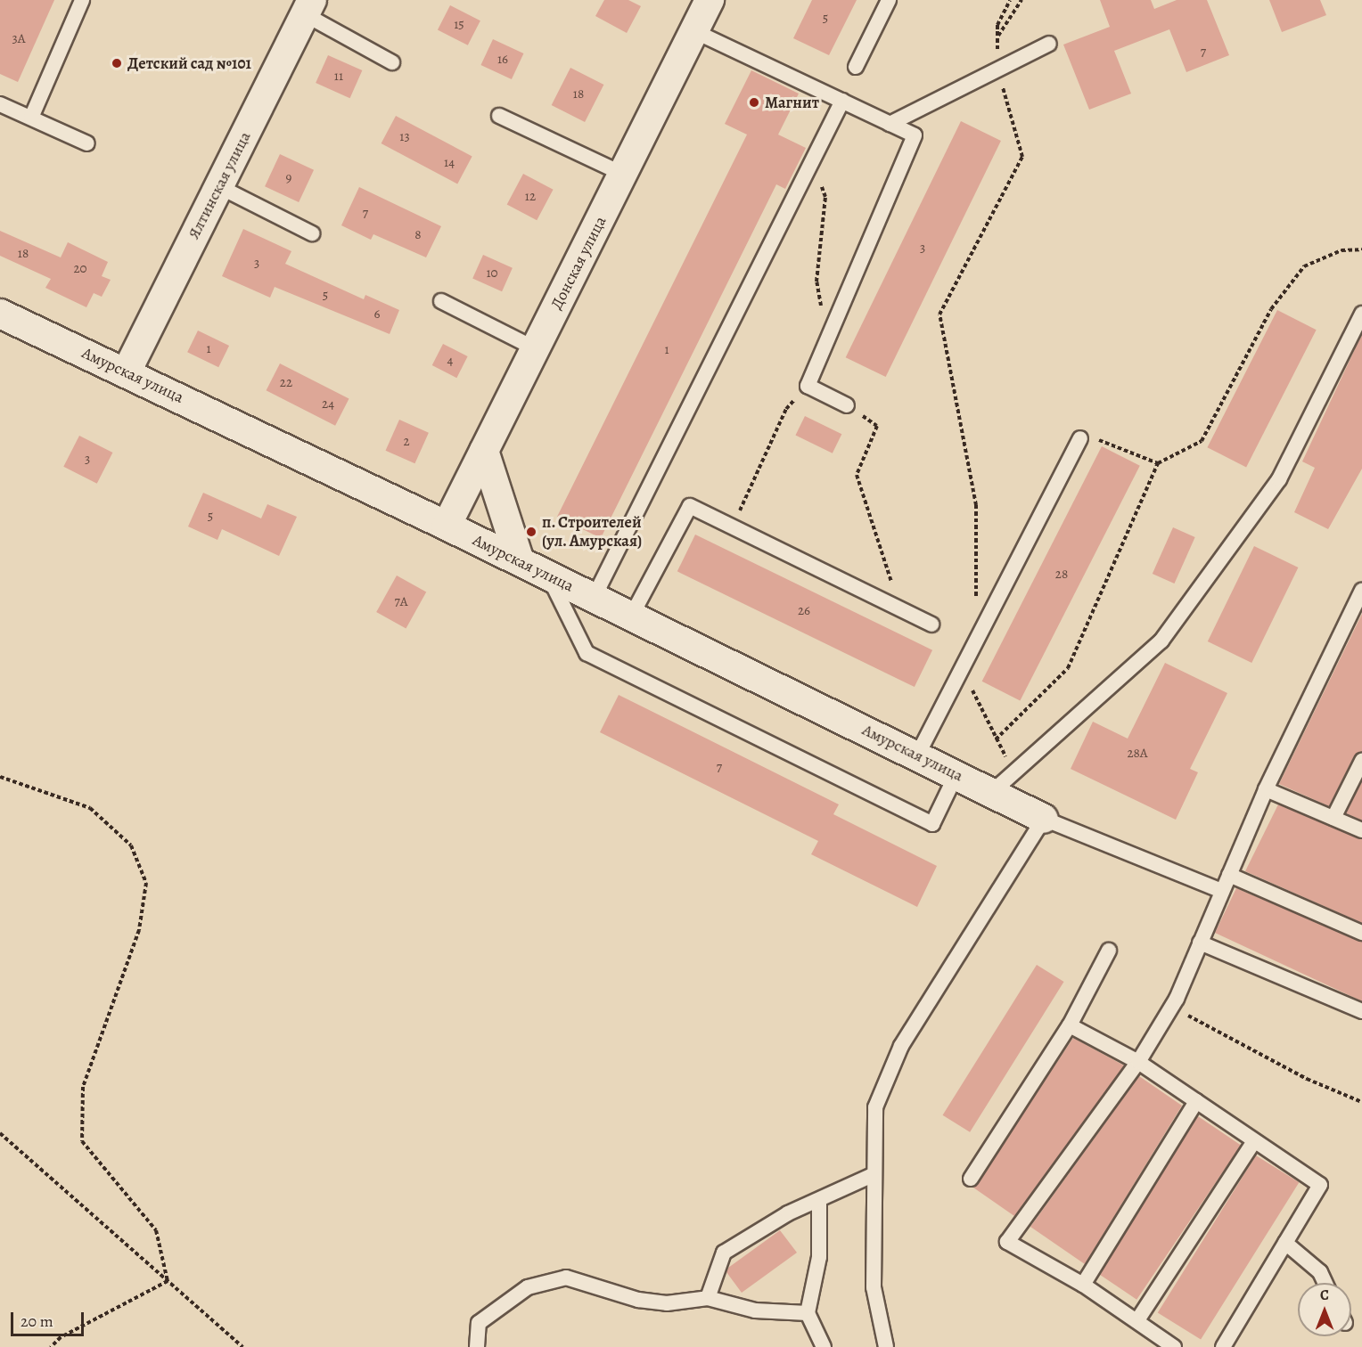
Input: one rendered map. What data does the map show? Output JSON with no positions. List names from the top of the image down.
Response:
{
  "streets": {
    "street": ["Ялтинская улица", "Донская улица", "Амурская улица"]
  },
  "crossings": [
    ["Ялтинская улица", "Амурская улица"],
    ["Донская улица", "Амурская улица"]
  ],
  "places": ["Детский сад №101", "Магнит", "п. Строителей (ул. Амурская)"],
  "house_numbers": [
    "5",
    "15",
    "3А",
    "7",
    "16",
    "11",
    "18",
    "13",
    "14",
    "9",
    "12",
    "7",
    "8",
    "3",
    "18",
    "3",
    "20",
    "10",
    "5",
    "6",
    "1",
    "1",
    "4",
    "22",
    "24",
    "2",
    "3",
    "5",
    "28",
    "7А",
    "26",
    "28А",
    "7"
  ],
  "scale_bar": "20 m",
  "north": "top"
}
